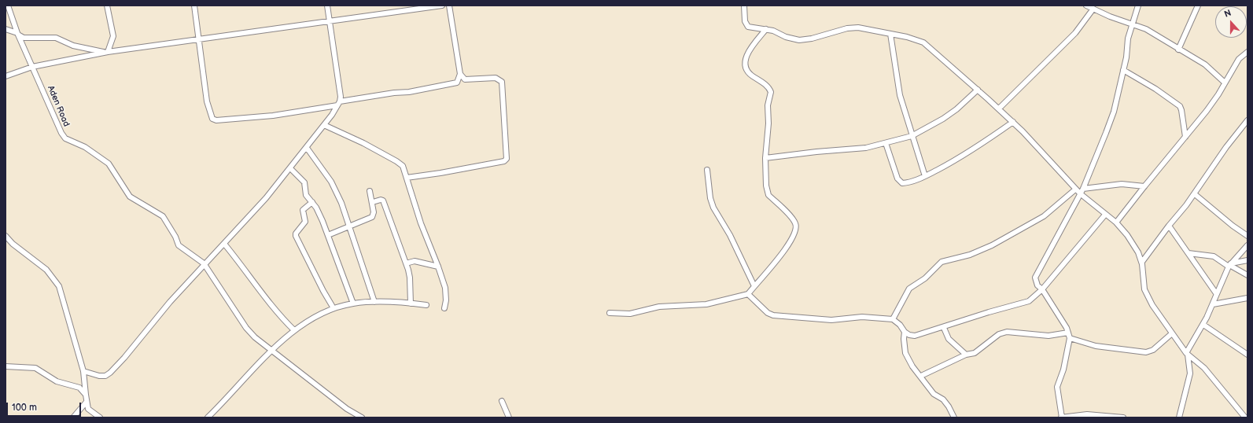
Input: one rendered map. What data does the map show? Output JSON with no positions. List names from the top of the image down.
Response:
{
  "streets": {
    "street": ["Aden Road"]
  },
  "scale_bar": "100 m",
  "north": "top"
}
